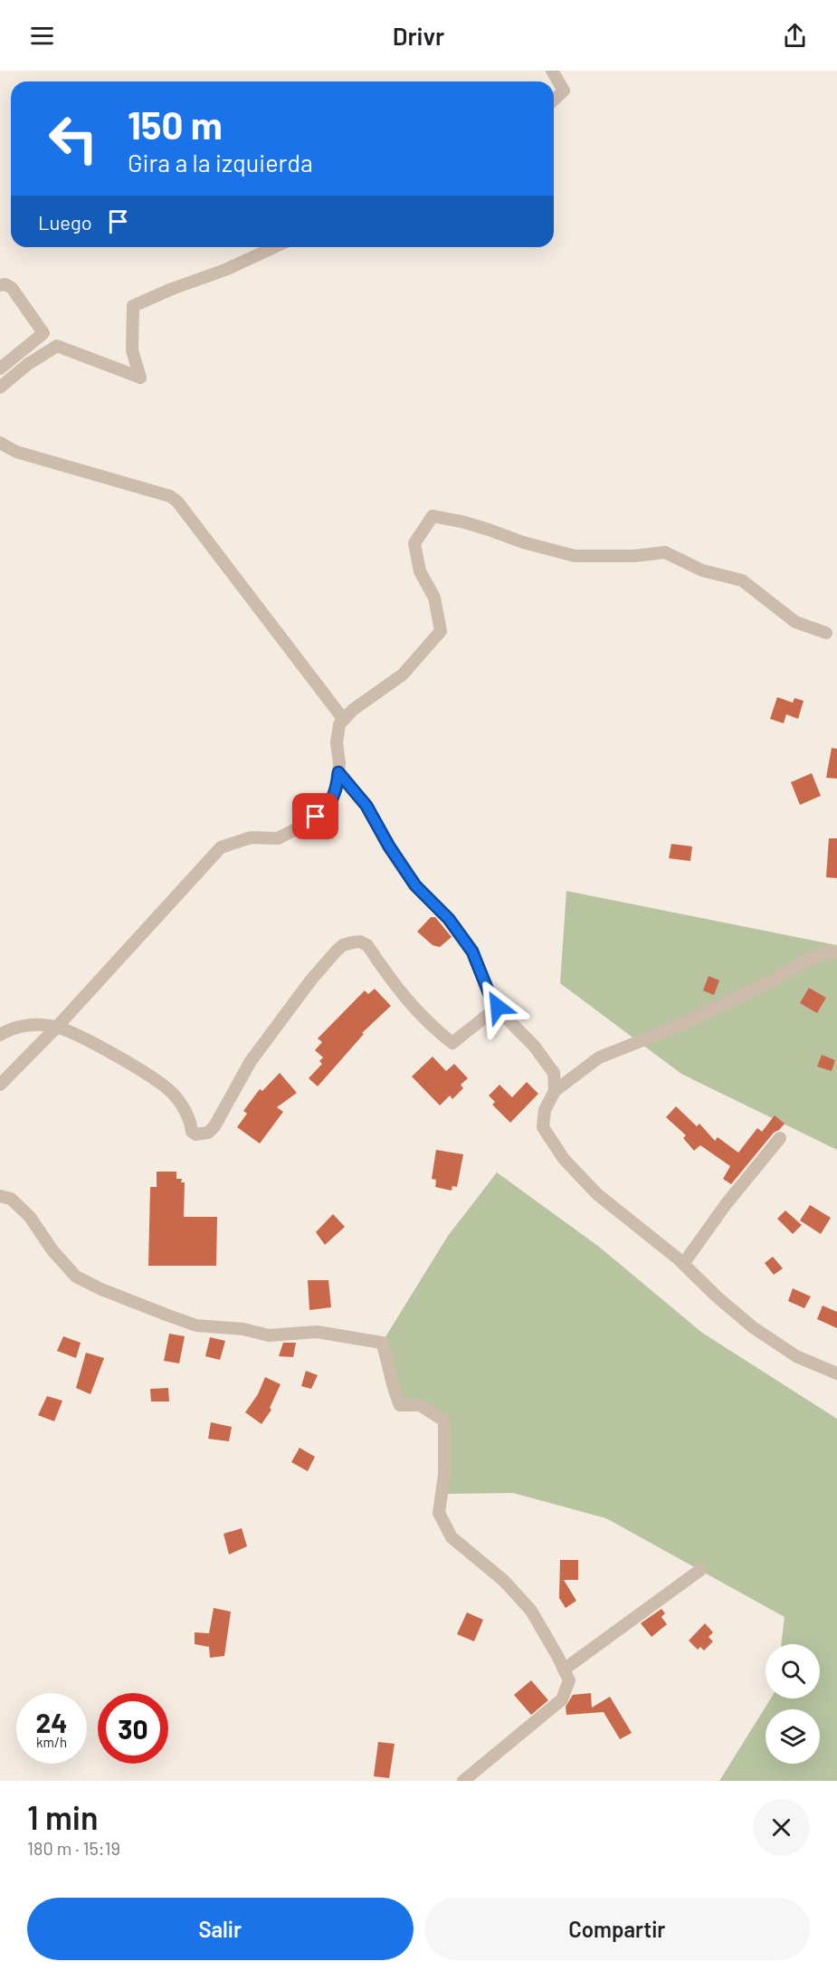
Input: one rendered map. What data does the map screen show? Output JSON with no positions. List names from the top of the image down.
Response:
{
  "page": {
    "header": "Drivr",
    "turn": ["150 m", "Gira a la izquierda"],
    "then": "Luego",
    "speed": "24 km/h",
    "limit": "30",
    "heading": ["1 min", "180 m · 15:19"],
    "buttons": ["Salir", "Compartir"]
  }
}
